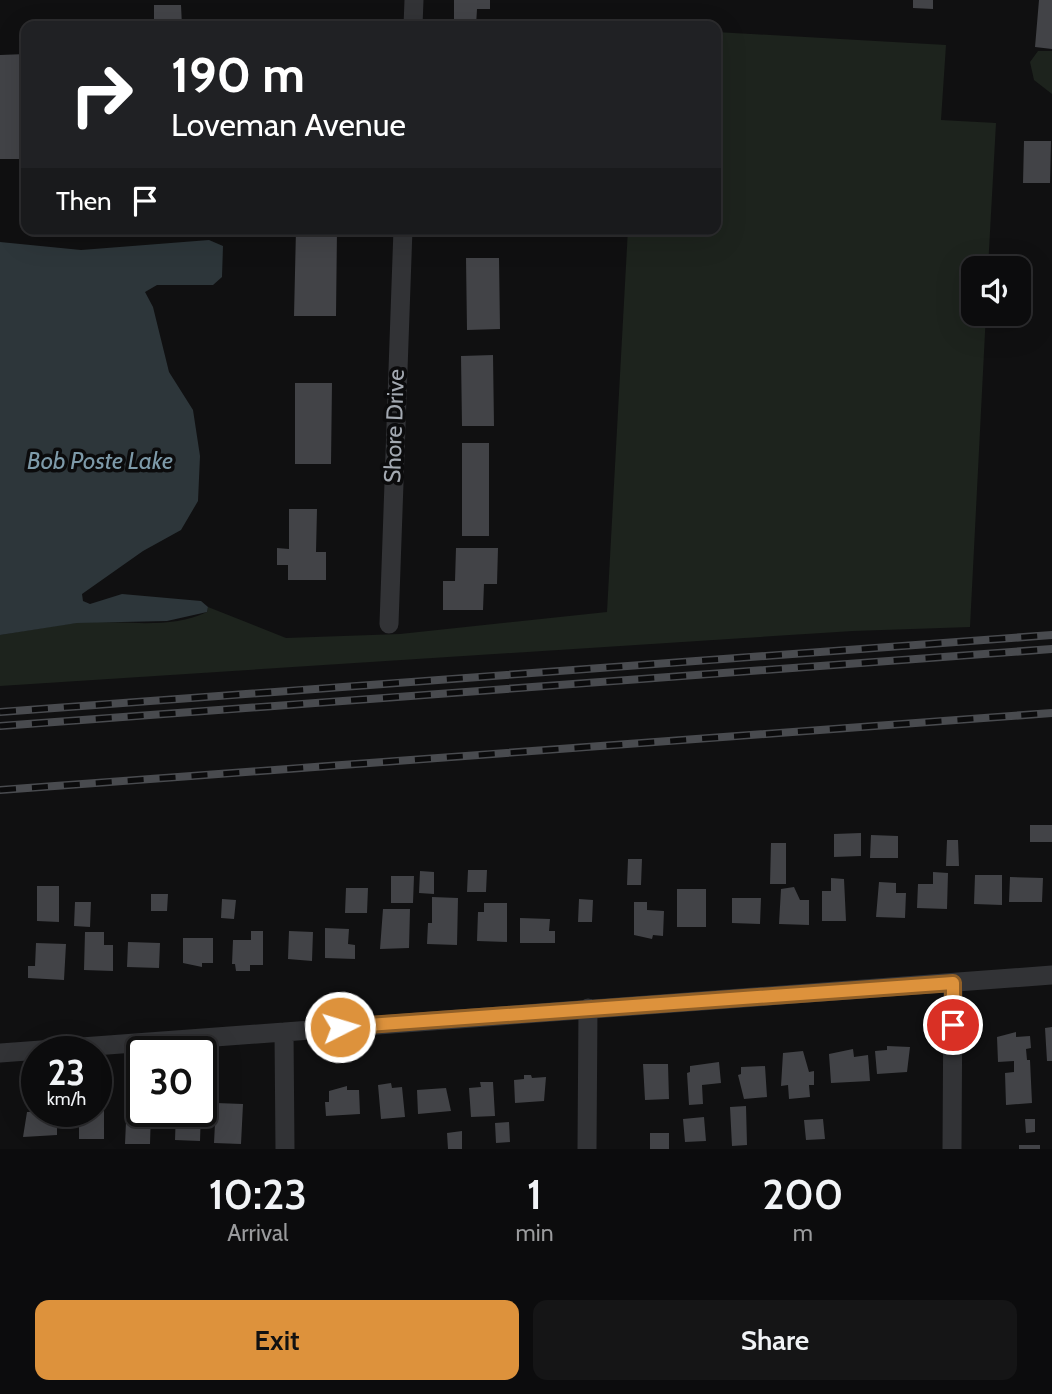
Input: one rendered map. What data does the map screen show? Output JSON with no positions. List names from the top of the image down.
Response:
{
  "streets": {
    "street": ["Shore Drive"]
  },
  "water": ["Bob Poste Lake"],
  "page": {
    "turn": ["190 m", "Loveman Avenue"],
    "then": "Then",
    "speed": "23 km/h",
    "limit": "30",
    "eta": [
      "10:23",
      "Arrival",
      "1",
      "min",
      "200",
      "m"
    ],
    "buttons": ["Exit", "Share"]
  }
}
